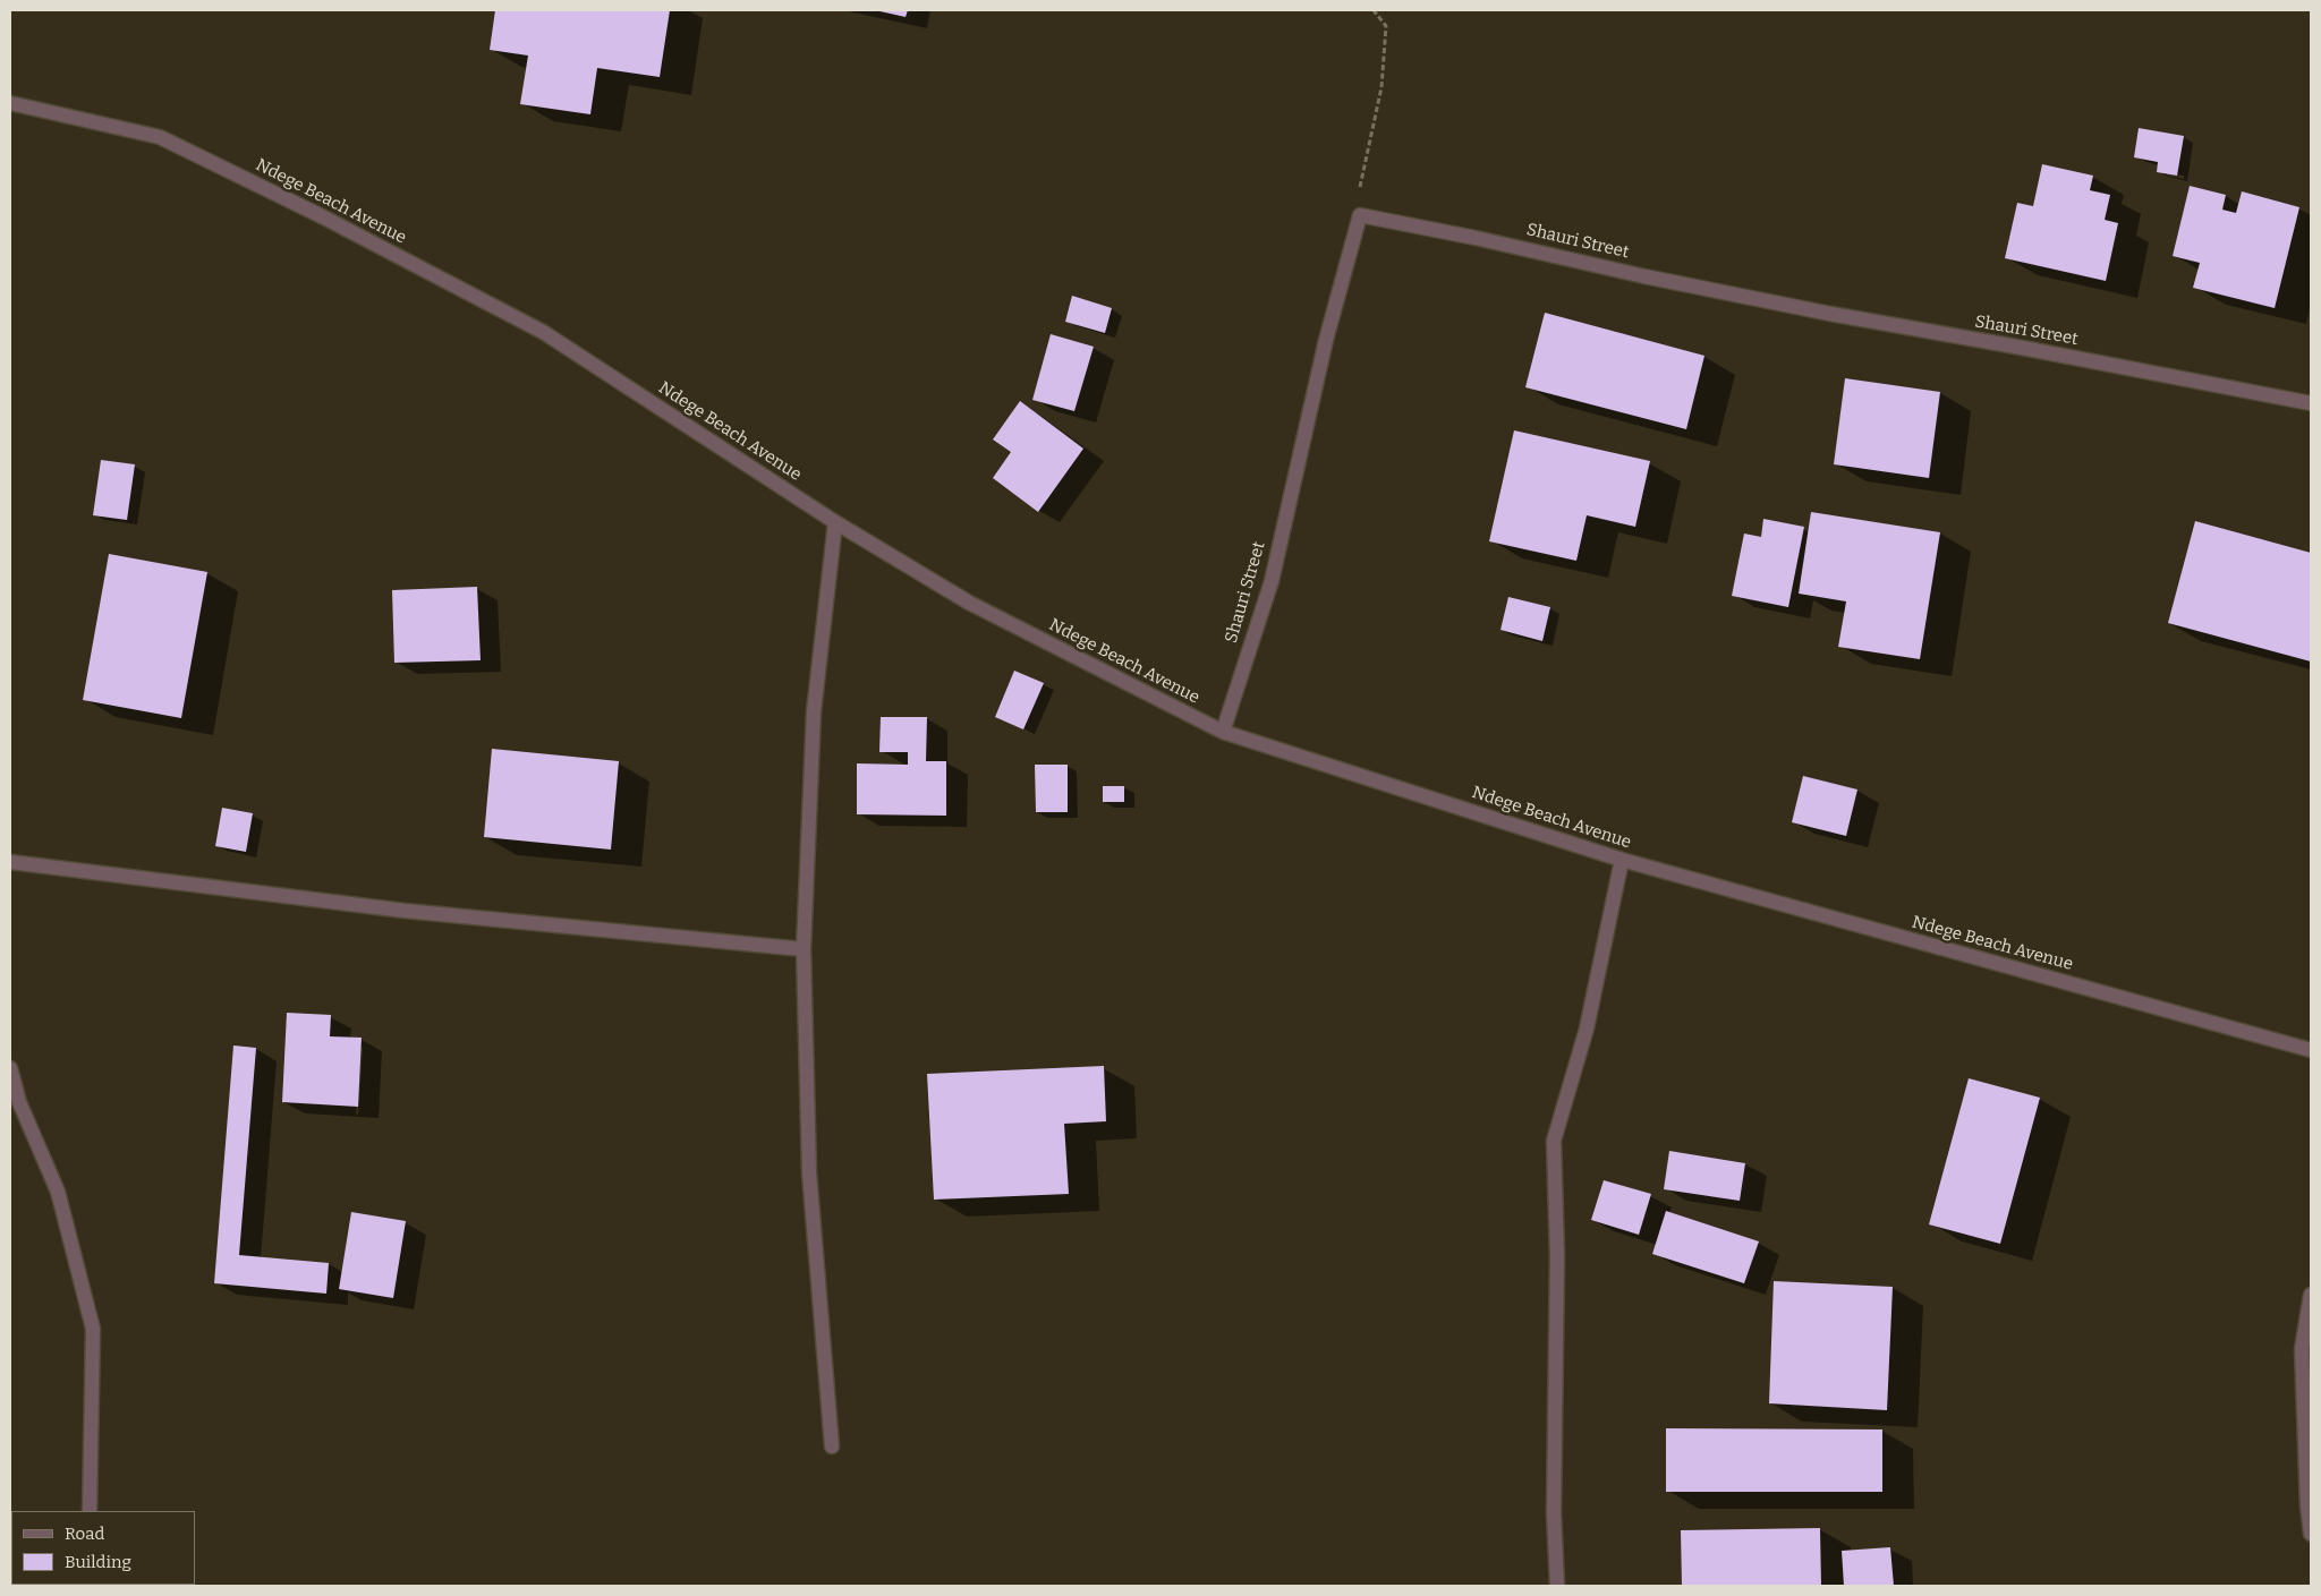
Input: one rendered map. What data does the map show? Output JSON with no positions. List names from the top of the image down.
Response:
{
  "streets": {
    "street": ["Ndege Beach Avenue", "Shauri Street"]
  },
  "crossings": [
    ["Ndege Beach Avenue", "Shauri Street"]
  ],
  "legend": ["Road", "Building"]
}
